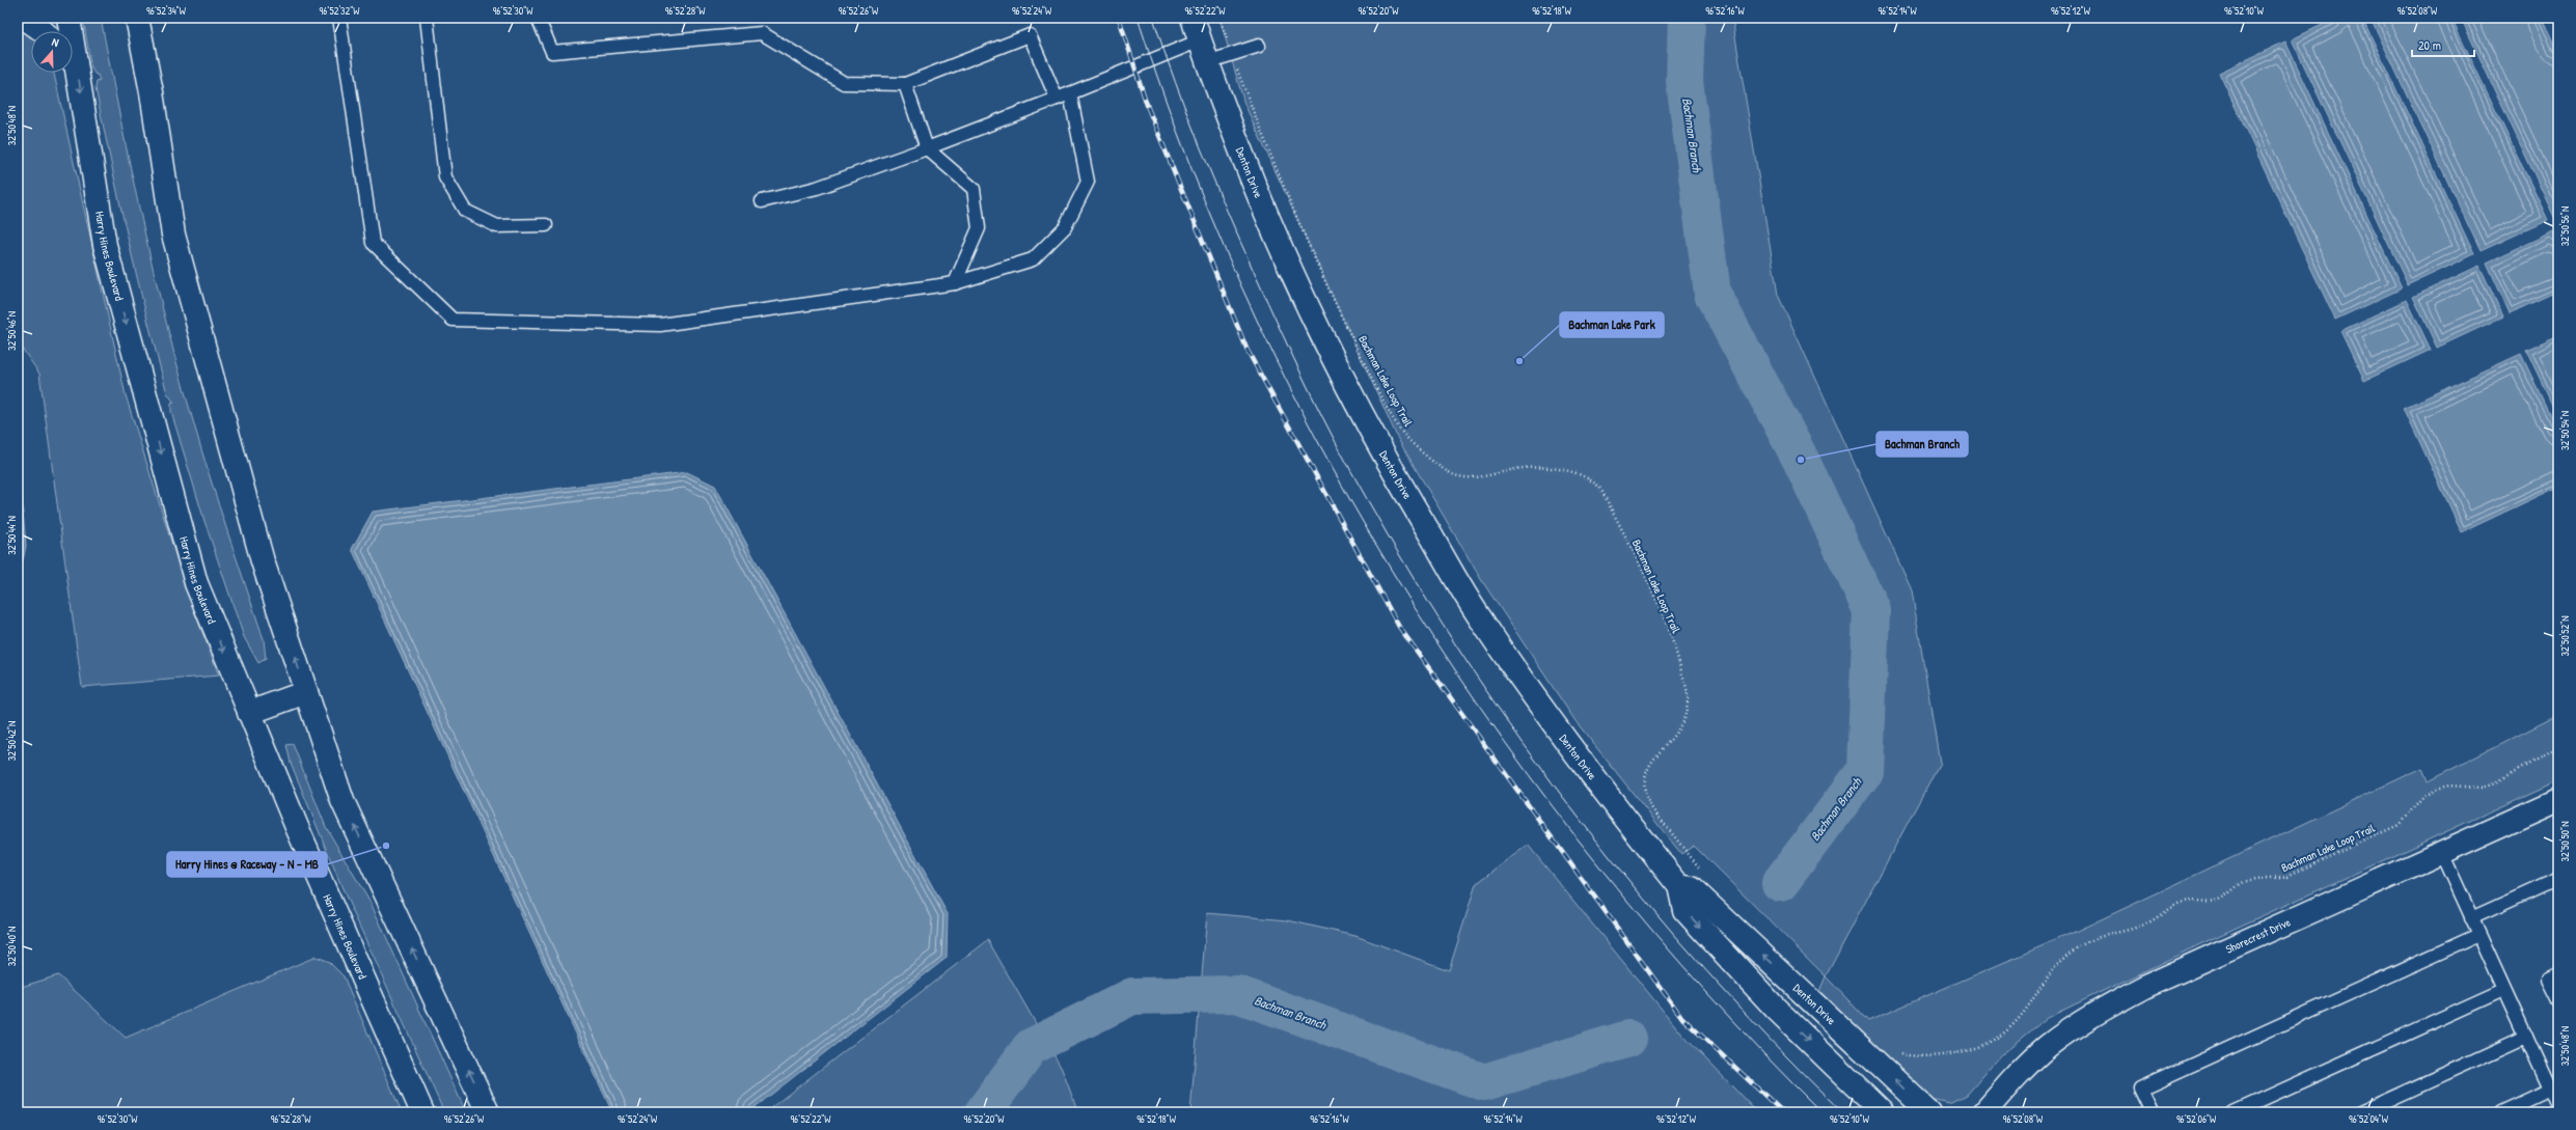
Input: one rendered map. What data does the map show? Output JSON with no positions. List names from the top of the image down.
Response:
{
  "streets": {
    "main road": ["Denton Drive", "Harry Hines Boulevard", "Shorecrest Drive"],
    "path": ["Bachman Lake Loop Trail"]
  },
  "water": ["Bachman Branch"],
  "places": ["Bachman Lake Park", "Bachman Branch", "Harry Hines @ Raceway - N - MB"],
  "scale_bar": "20 m",
  "north": "top",
  "coordinates": [
    "96°52'34\"W",
    "96°52'32\"W",
    "96°52'30\"W",
    "96°52'28\"W",
    "96°52'26\"W",
    "96°52'24\"W",
    "96°52'22\"W",
    "96°52'20\"W",
    "96°52'18\"W",
    "96°52'16\"W",
    "96°52'14\"W",
    "96°52'12\"W",
    "96°52'10\"W",
    "96°52'08\"W",
    "32°50'48\"N",
    "32°50'56\"N",
    "32°50'46\"N",
    "32°50'54\"N",
    "32°50'44\"N",
    "32°50'52\"N",
    "32°50'42\"N",
    "32°50'50\"N",
    "32°50'40\"N",
    "96°52'06\"W",
    "96°52'04\"W"
  ]
}
